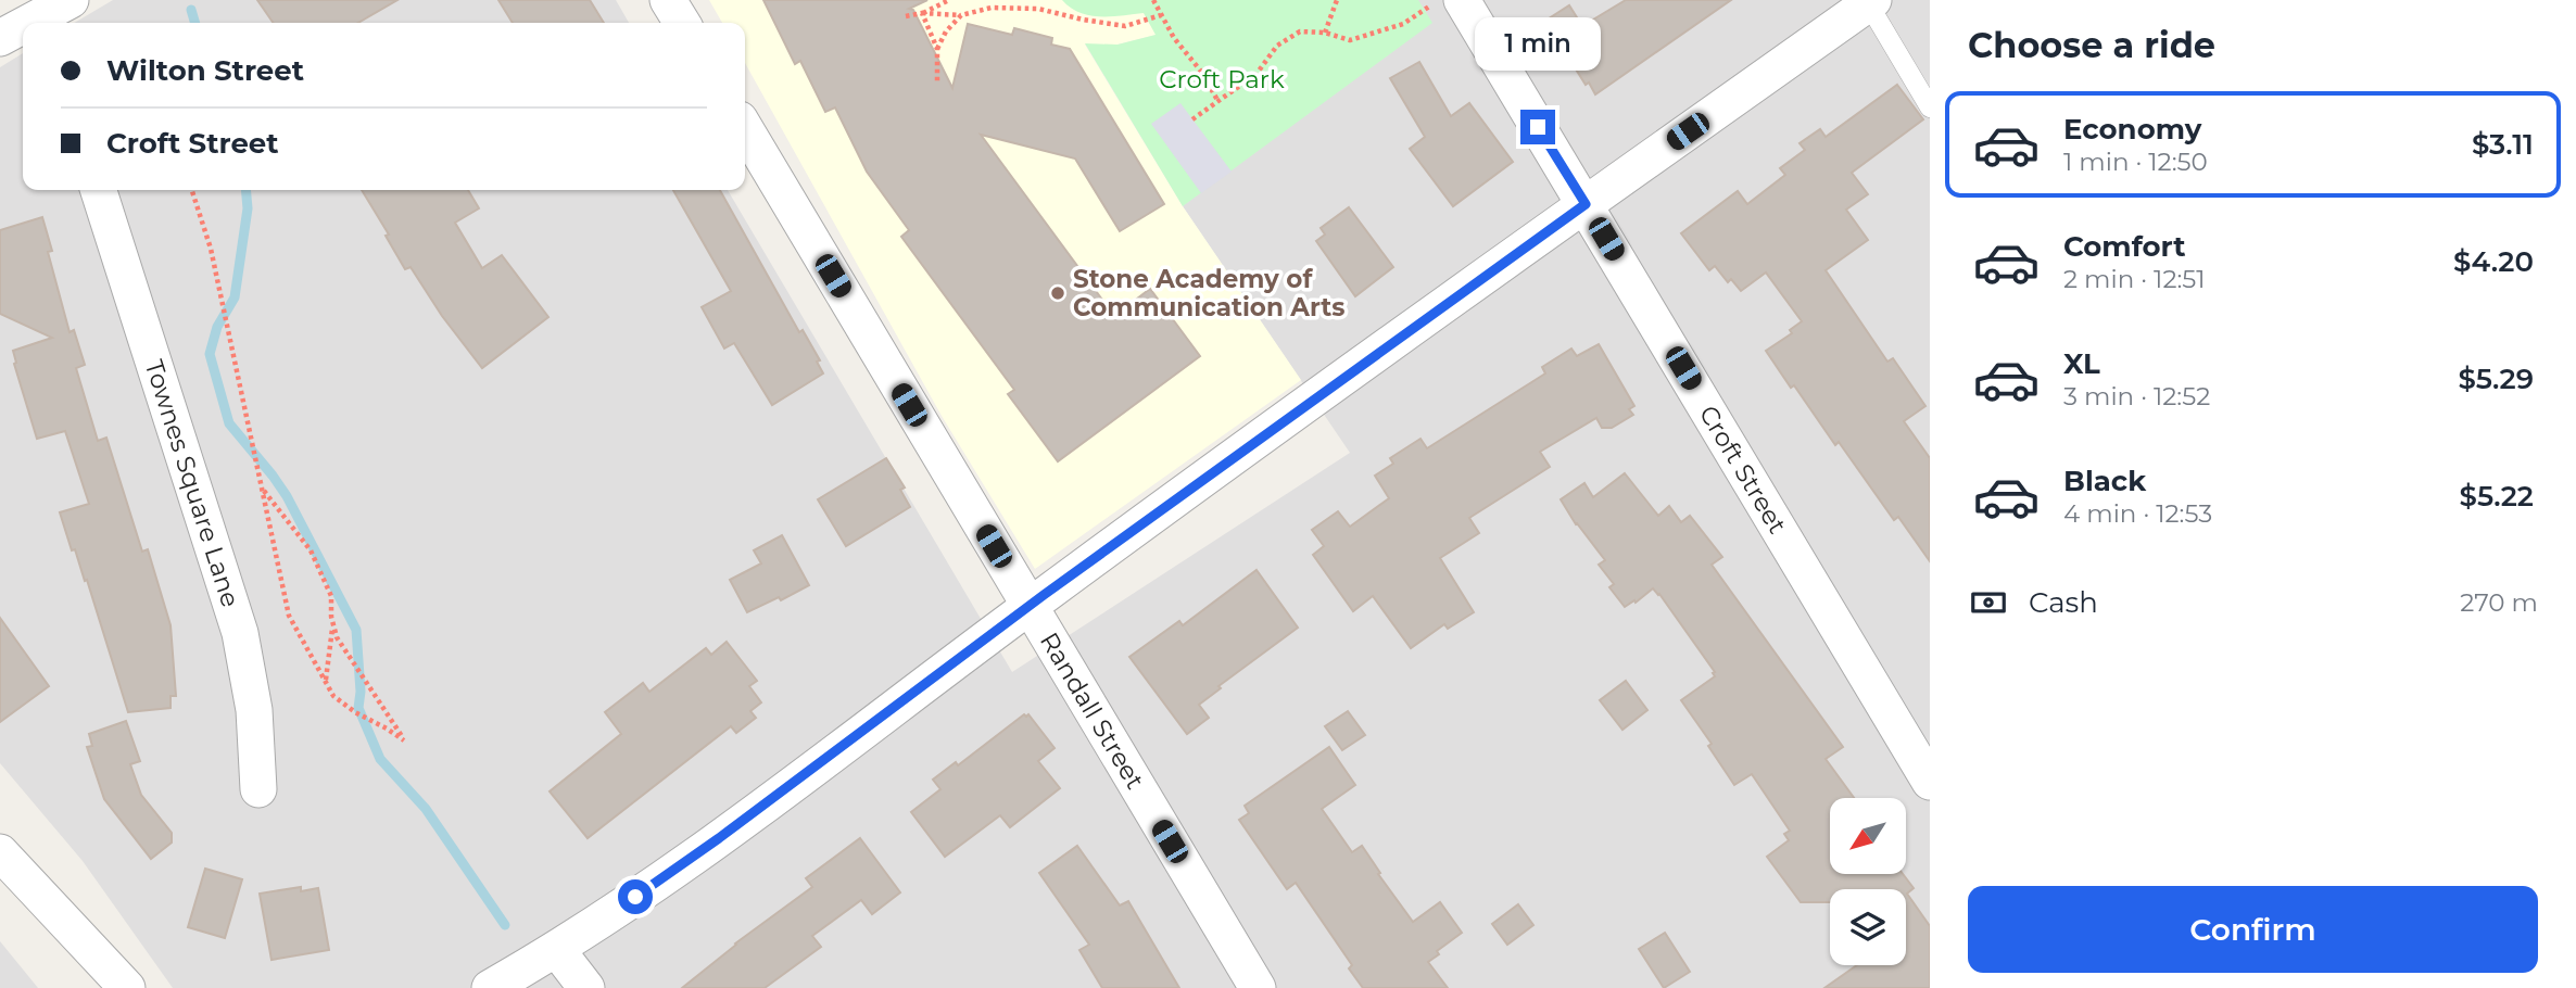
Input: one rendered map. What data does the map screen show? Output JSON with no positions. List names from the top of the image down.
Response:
{
  "streets": {
    "street": ["Croft Street", "Townes Square Lane", "Randall Street"]
  },
  "parks": ["Croft Park"],
  "places": ["Stone Academy of Communication Arts"],
  "north": "bottom left",
  "page": {
    "heading": "Choose a ride",
    "bubble": "1 min",
    "banner": ["Wilton Street", "Croft Street"],
    "list": [
      {
        "name": "Economy",
        "note": "1 min · 12:50",
        "value": "$3.11"
      },
      {
        "name": "Comfort",
        "note": "2 min · 12:51",
        "value": "$4.20"
      },
      {
        "name": "XL",
        "note": "3 min · 12:52",
        "value": "$5.29"
      },
      {
        "name": "Black",
        "note": "4 min · 12:53",
        "value": "$5.22"
      }
    ],
    "pay": ["Cash", "270 m"],
    "buttons": "Confirm"
  }
}
